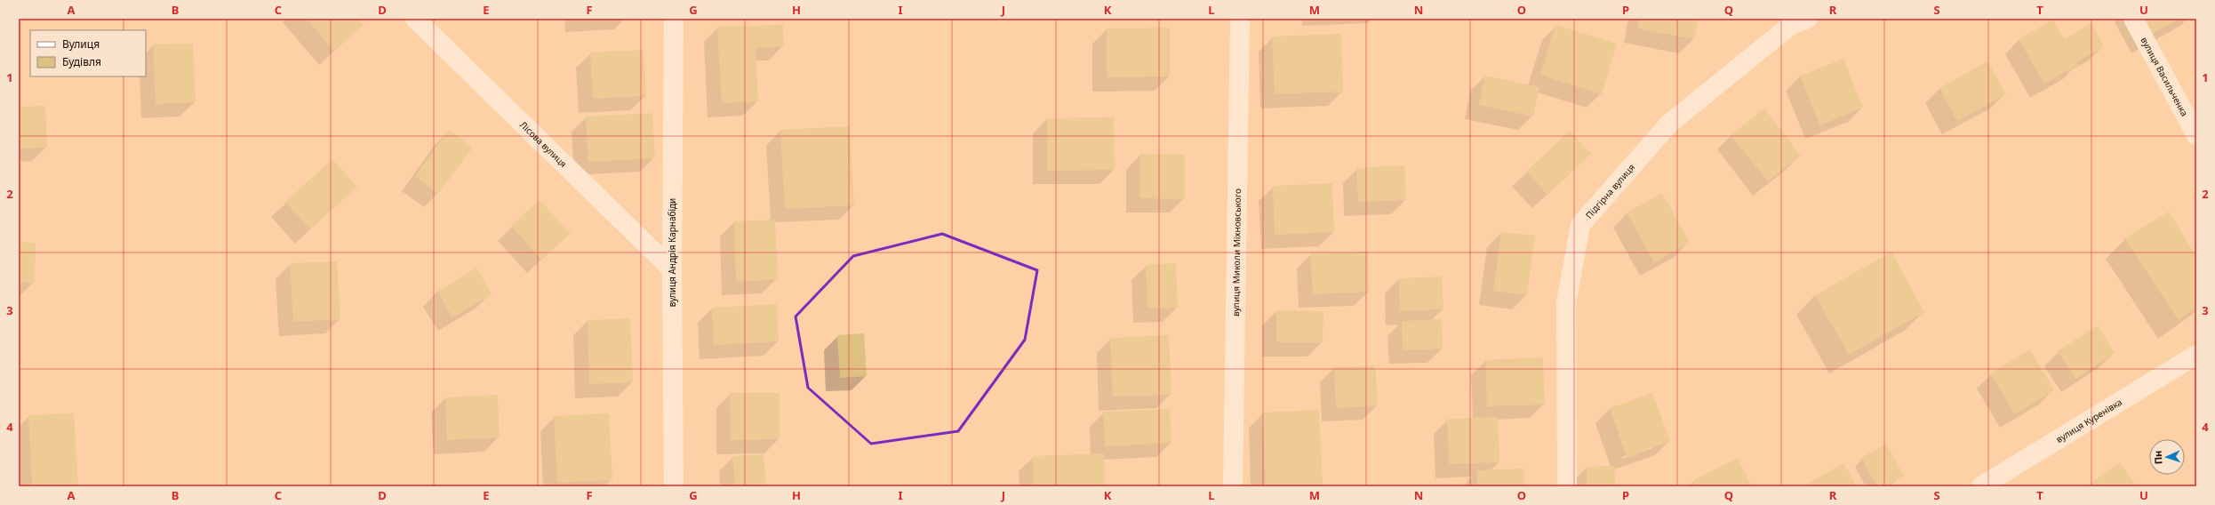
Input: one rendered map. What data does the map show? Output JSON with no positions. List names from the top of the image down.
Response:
{
  "streets": {
    "street": [
      "вулиця Васильченка",
      "Лісова вулиця",
      "Підгірна вулиця",
      "вулиця Андрія Карнабіди",
      "вулиця Миколи Міхновського",
      "вулиця Куренівка"
    ]
  },
  "crossings": [
    ["Лісова вулиця", "вулиця Андрія Карнабіди"]
  ],
  "legend": ["Вулиця", "Будівля"],
  "north": "left",
  "grid": {
    "columns": [
      "A",
      "B",
      "C",
      "D",
      "E",
      "F",
      "G",
      "H",
      "I",
      "J",
      "K",
      "L",
      "M",
      "N",
      "O",
      "P",
      "Q",
      "R",
      "S",
      "T",
      "U"
    ],
    "rows": [
      "1",
      "2",
      "3",
      "4"
    ]
  }
}
